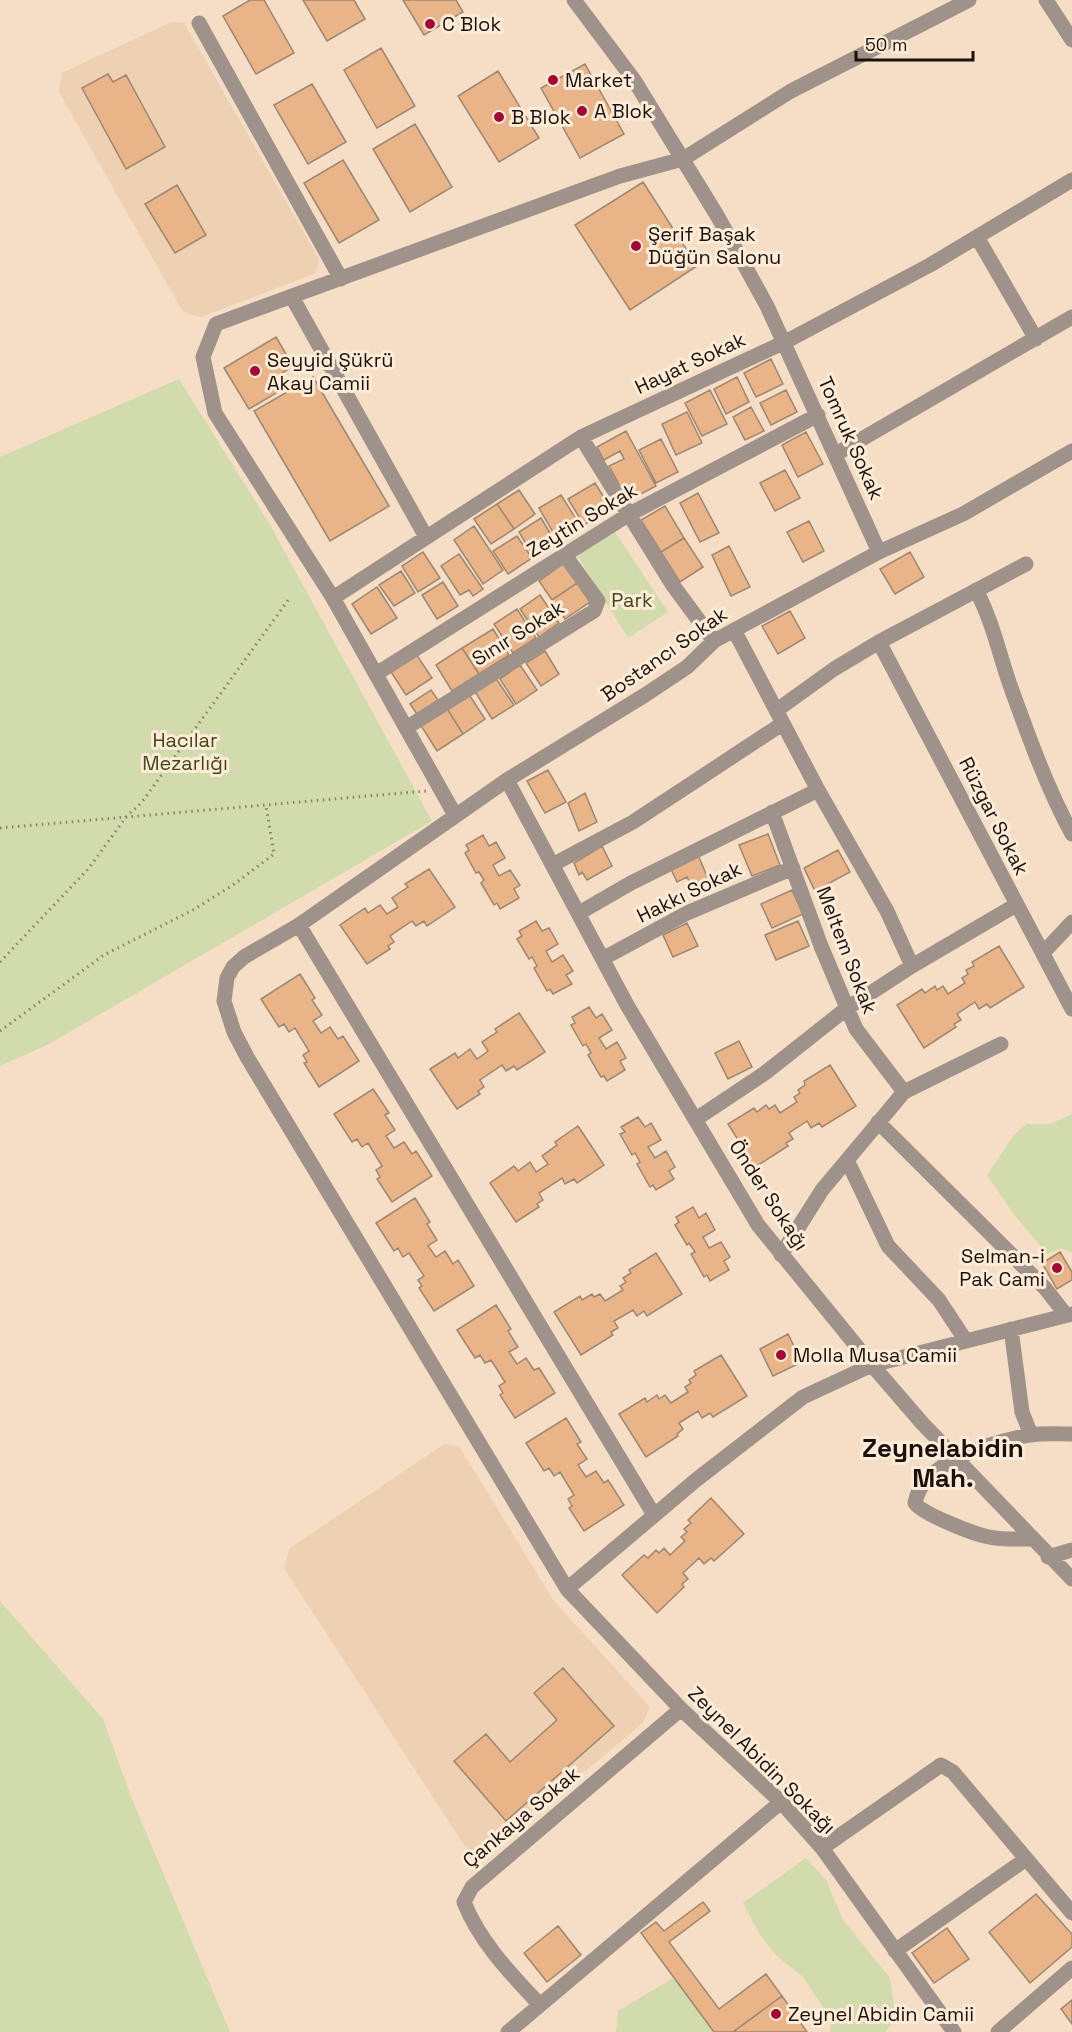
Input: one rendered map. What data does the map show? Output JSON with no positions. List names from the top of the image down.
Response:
{
  "streets": {
    "street": [
      "Hayat Sokak",
      "Tomruk Sokak",
      "Zeytin Sokak",
      "Sınır Sokak",
      "Bostancı Sokak",
      "Rüzgar Sokak",
      "Hakkı Sokak",
      "Meltem Sokak",
      "Önder Sokağı",
      "Zeynel Abidin Sokağı",
      "Çankaya Sokak"
    ]
  },
  "crossings": [
    ["Hayat Sokak", "Tomruk Sokak"],
    ["Tomruk Sokak", "Zeytin Sokak"],
    ["Tomruk Sokak", "Bostancı Sokak"],
    ["Zeytin Sokak", "Sınır Sokak"],
    ["Bostancı Sokak", "Önder Sokağı"],
    ["Bostancı Sokak", "Zeynel Abidin Sokağı"],
    ["Hakkı Sokak", "Meltem Sokak"],
    ["Hakkı Sokak", "Önder Sokağı"],
    ["Zeynel Abidin Sokağı", "Çankaya Sokak"]
  ],
  "districts": ["Zeynelabidin Mah."],
  "parks": ["Park", "Hacılar Mezarlığı"],
  "places": [
    "C Blok",
    "Market",
    "A Blok",
    "B Blok",
    "Şerif Başak Düğün Salonu",
    "Seyyid Şükrü Akay Camii",
    "Selman-i Pak Cami",
    "Molla Musa Camii",
    "Zeynel Abidin Camii"
  ],
  "scale_bar": "50 m"
}
